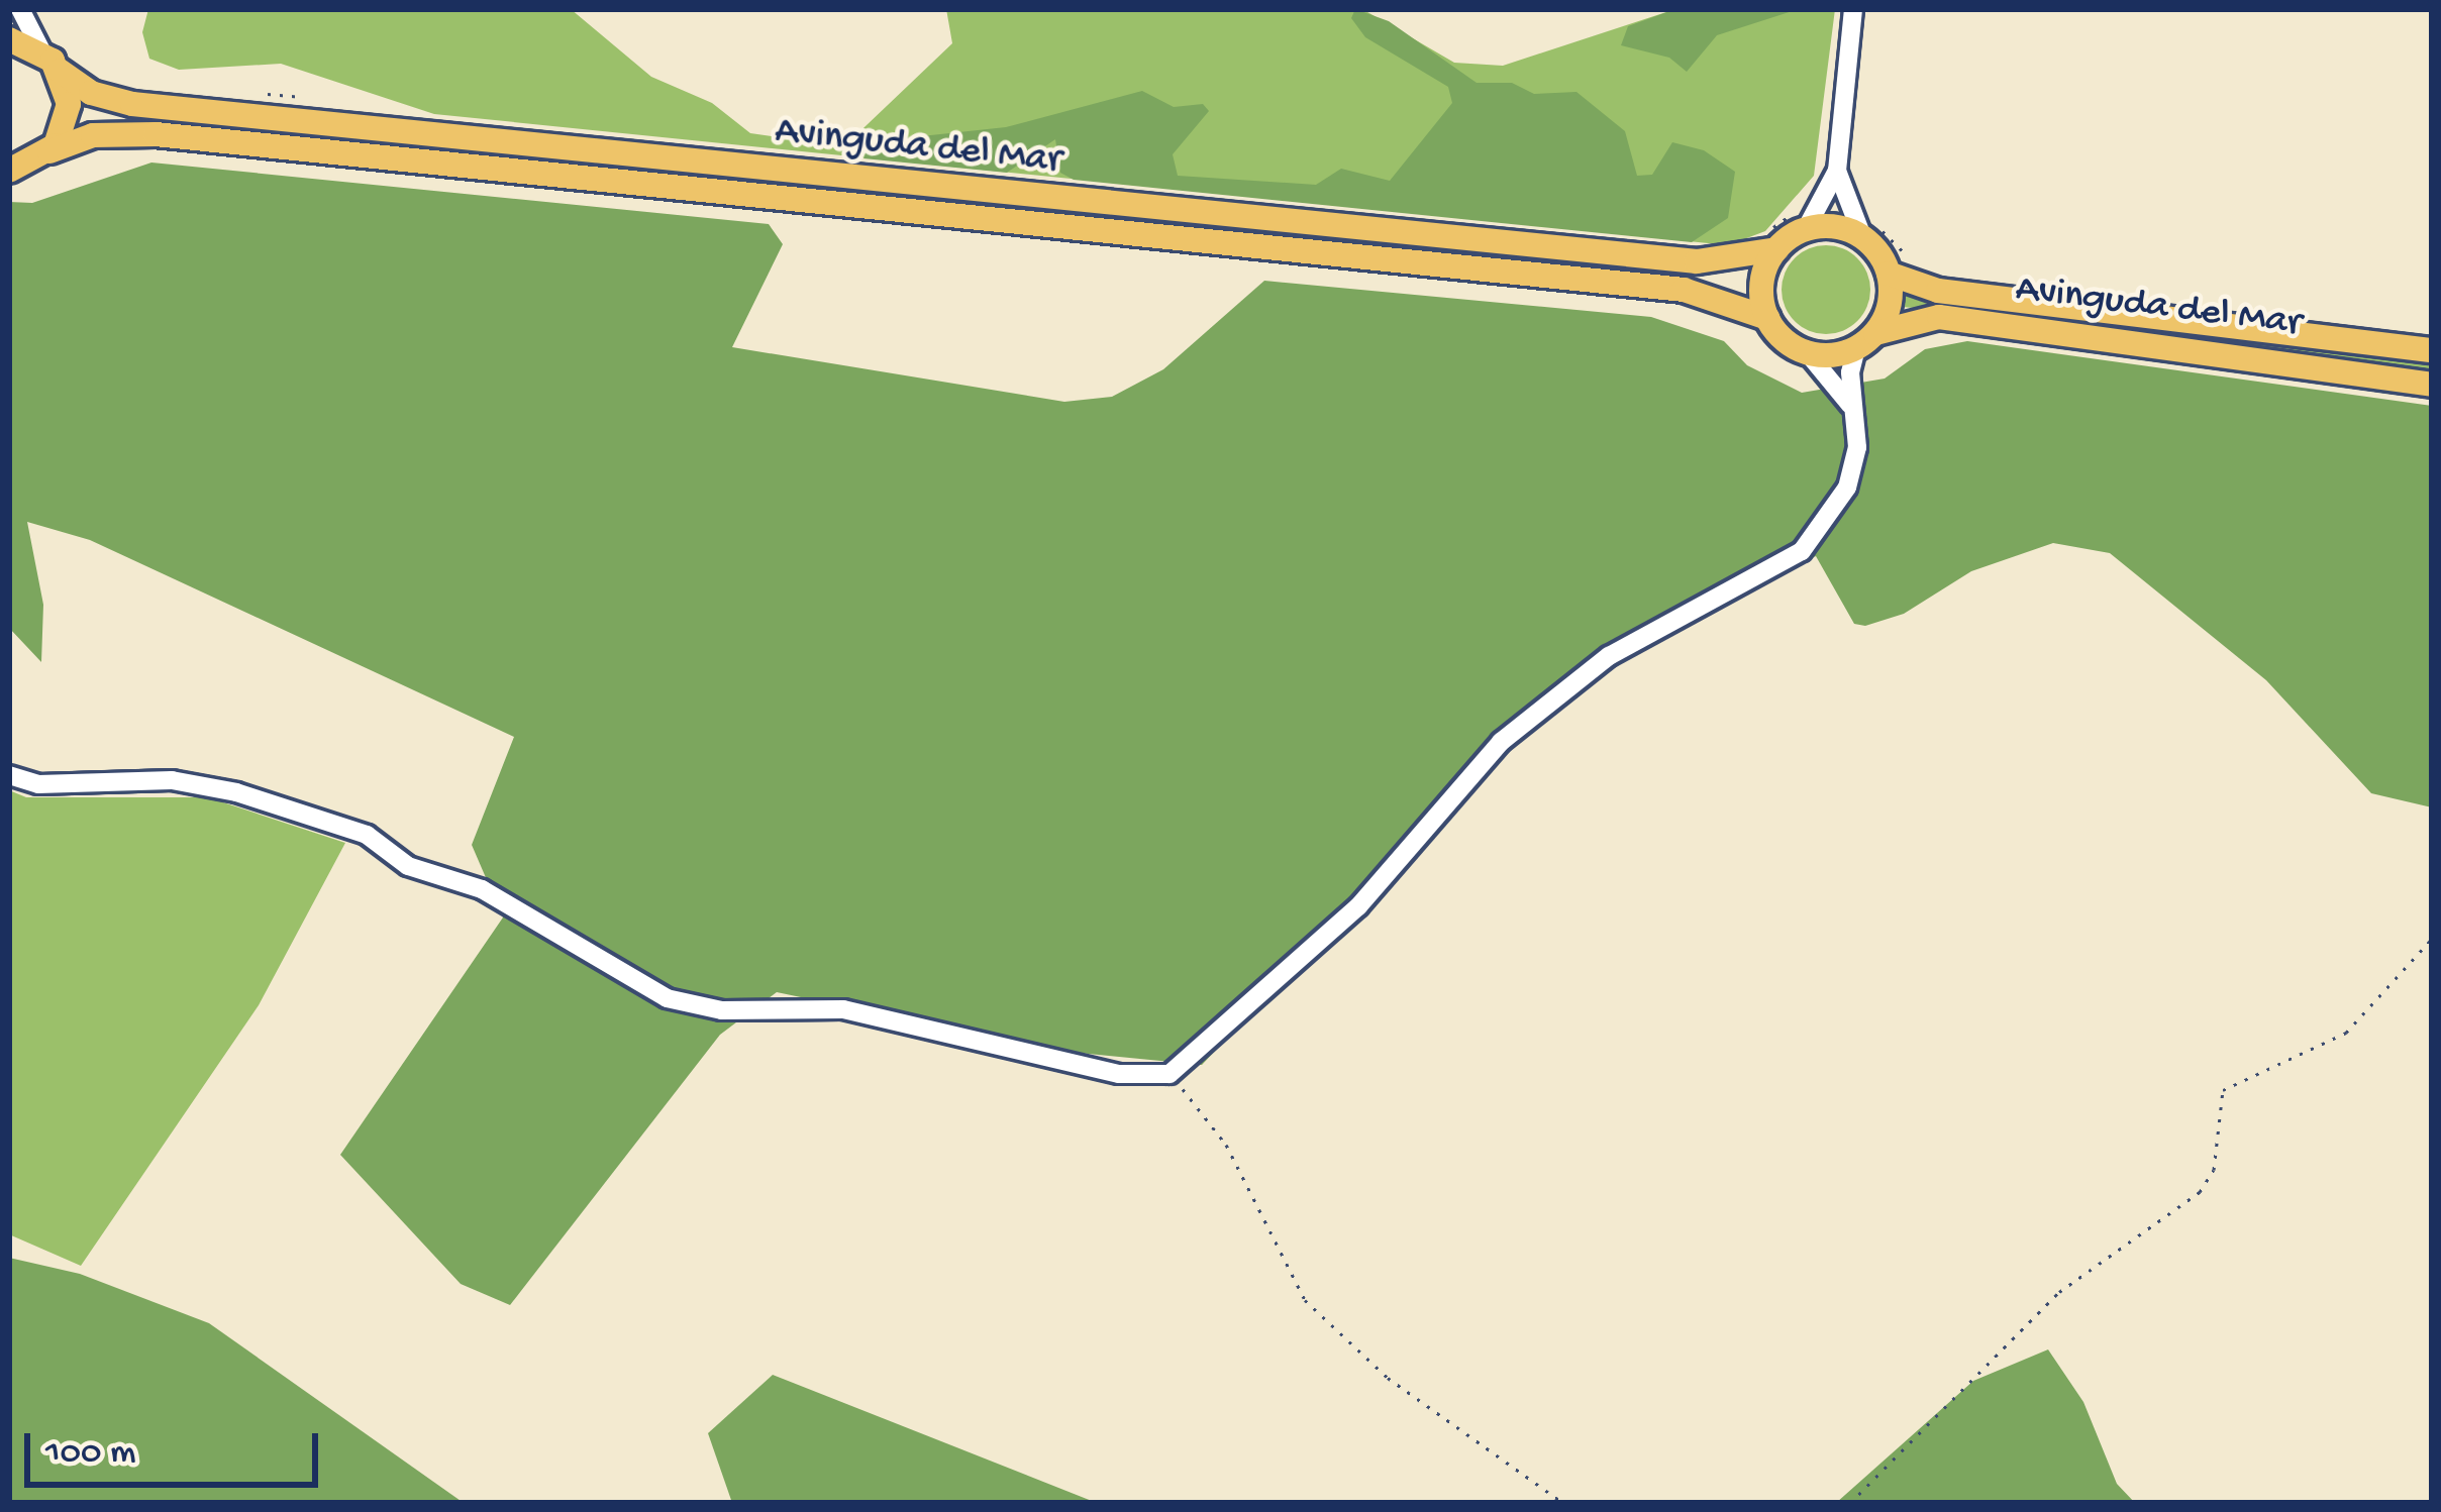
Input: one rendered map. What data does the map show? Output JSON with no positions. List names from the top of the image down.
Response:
{
  "streets": {
    "main road": ["Avinguda del Mar"]
  },
  "scale_bar": "100 m"
}
